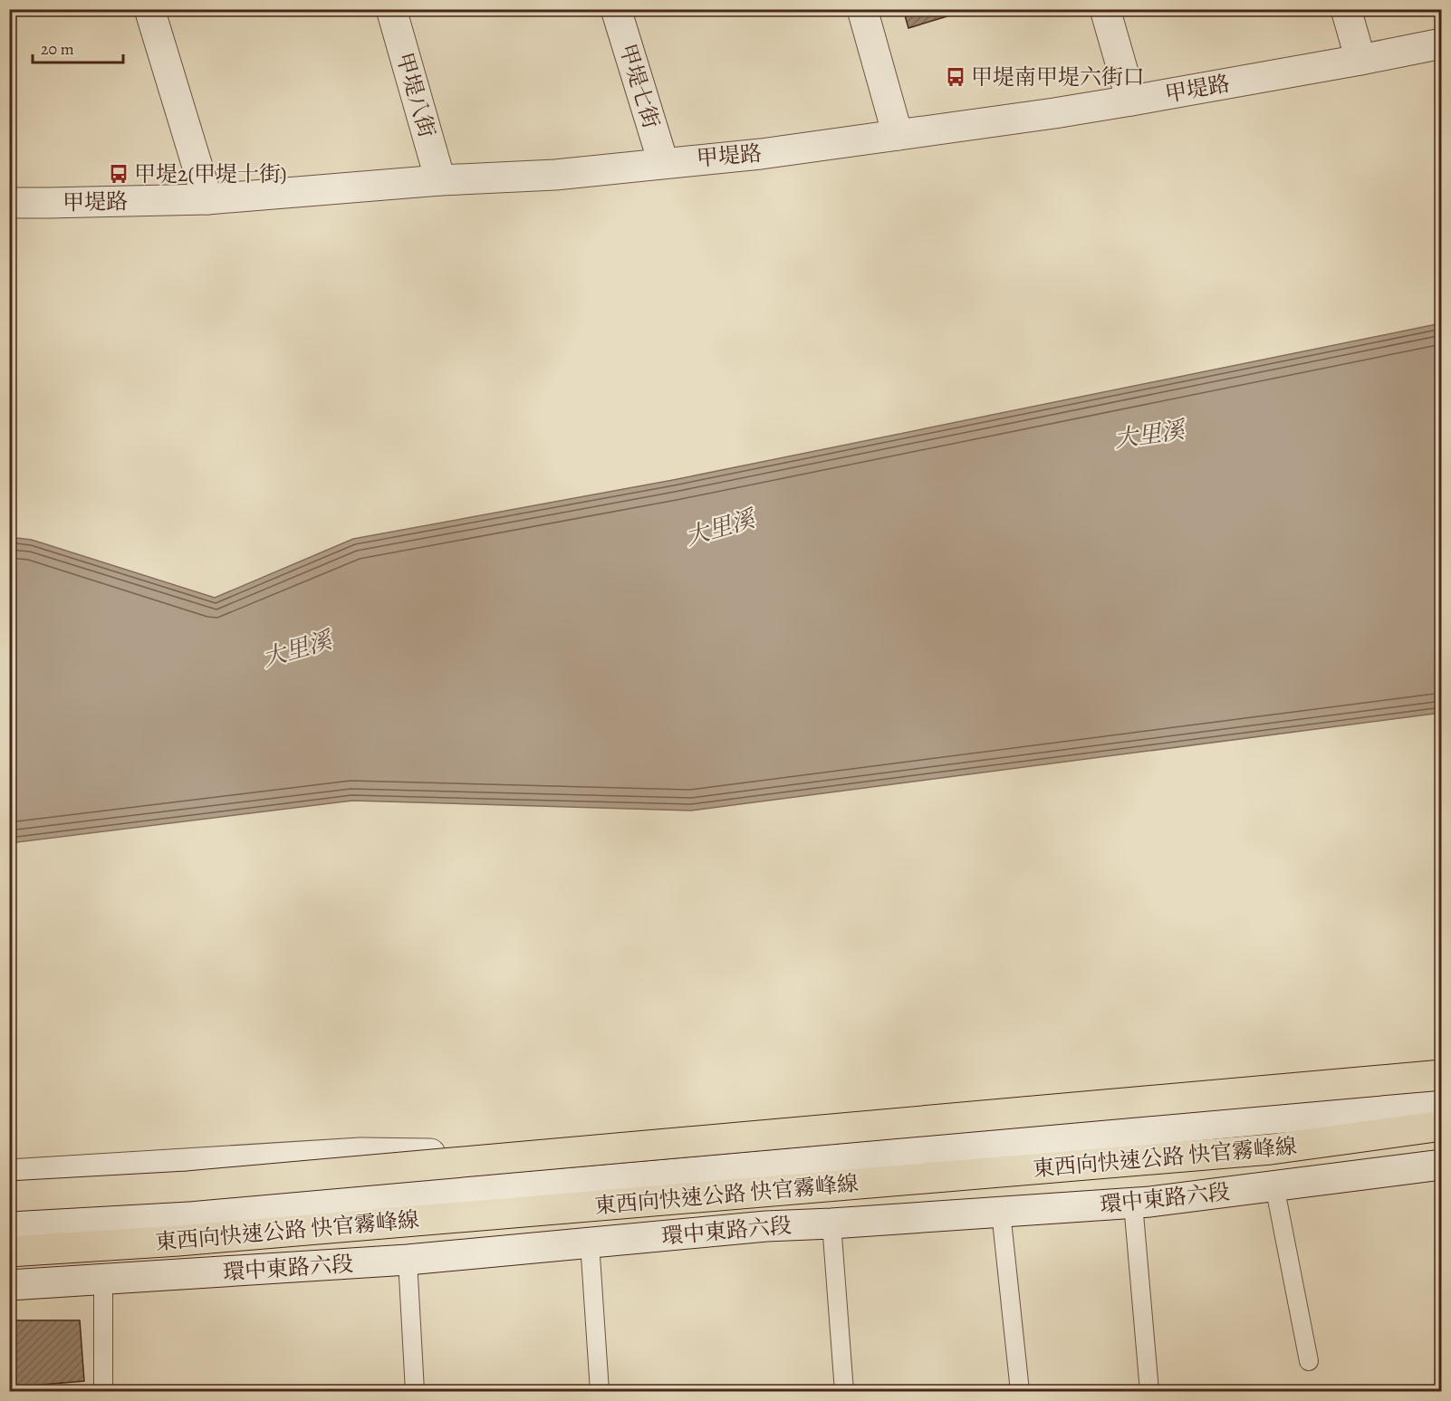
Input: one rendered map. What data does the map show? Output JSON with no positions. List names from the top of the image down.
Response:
{
  "streets": {
    "highway": ["東西向快速公路 快官霧峰線"],
    "street": [
      "甲堤七街",
      "甲堤路",
      "甲堤八街",
      "環中東路六段"
    ]
  },
  "crossings": [
    ["甲堤七街", "甲堤路"],
    ["甲堤路", "甲堤八街"]
  ],
  "water": ["大里溪"],
  "places": {
    "bus stop": ["甲堤南甲堤六街口", "甲堤2(甲堤十街)"]
  },
  "scale_bar": "20 m"
}
